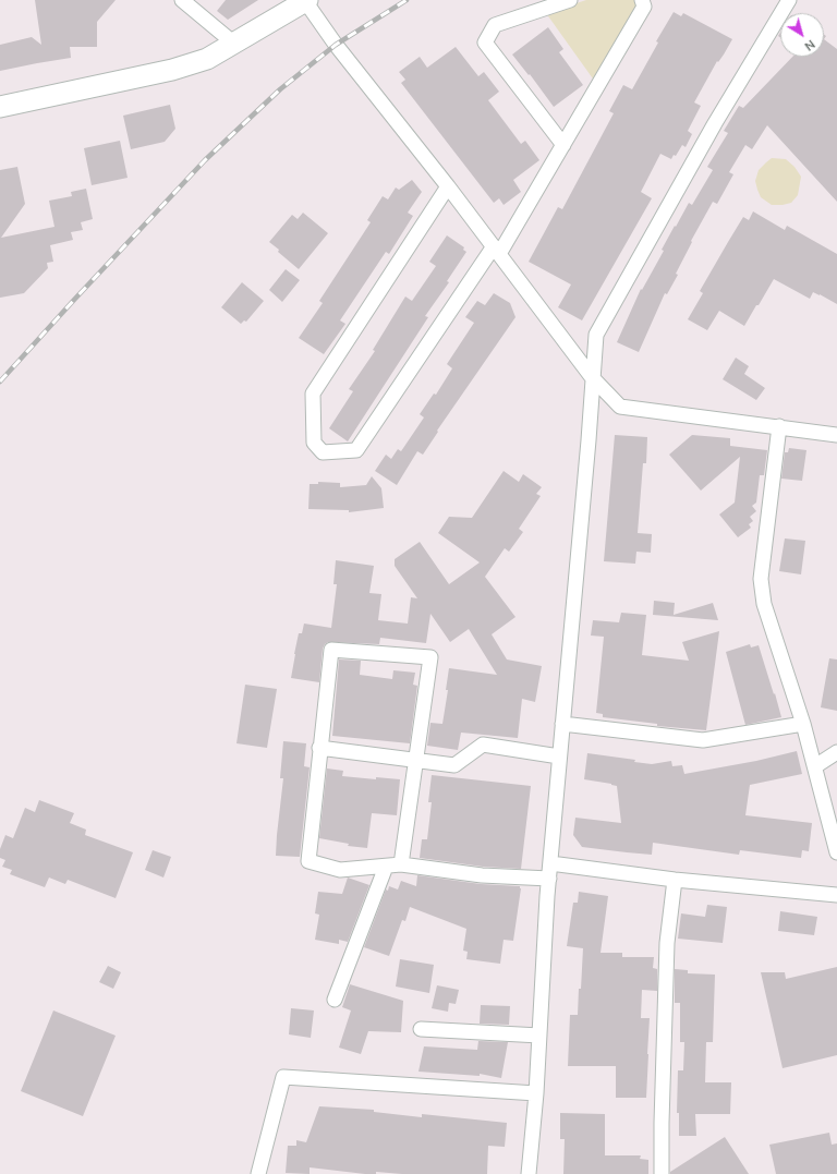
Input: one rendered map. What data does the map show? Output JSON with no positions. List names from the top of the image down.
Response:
{
  "north": "bottom right"
}
